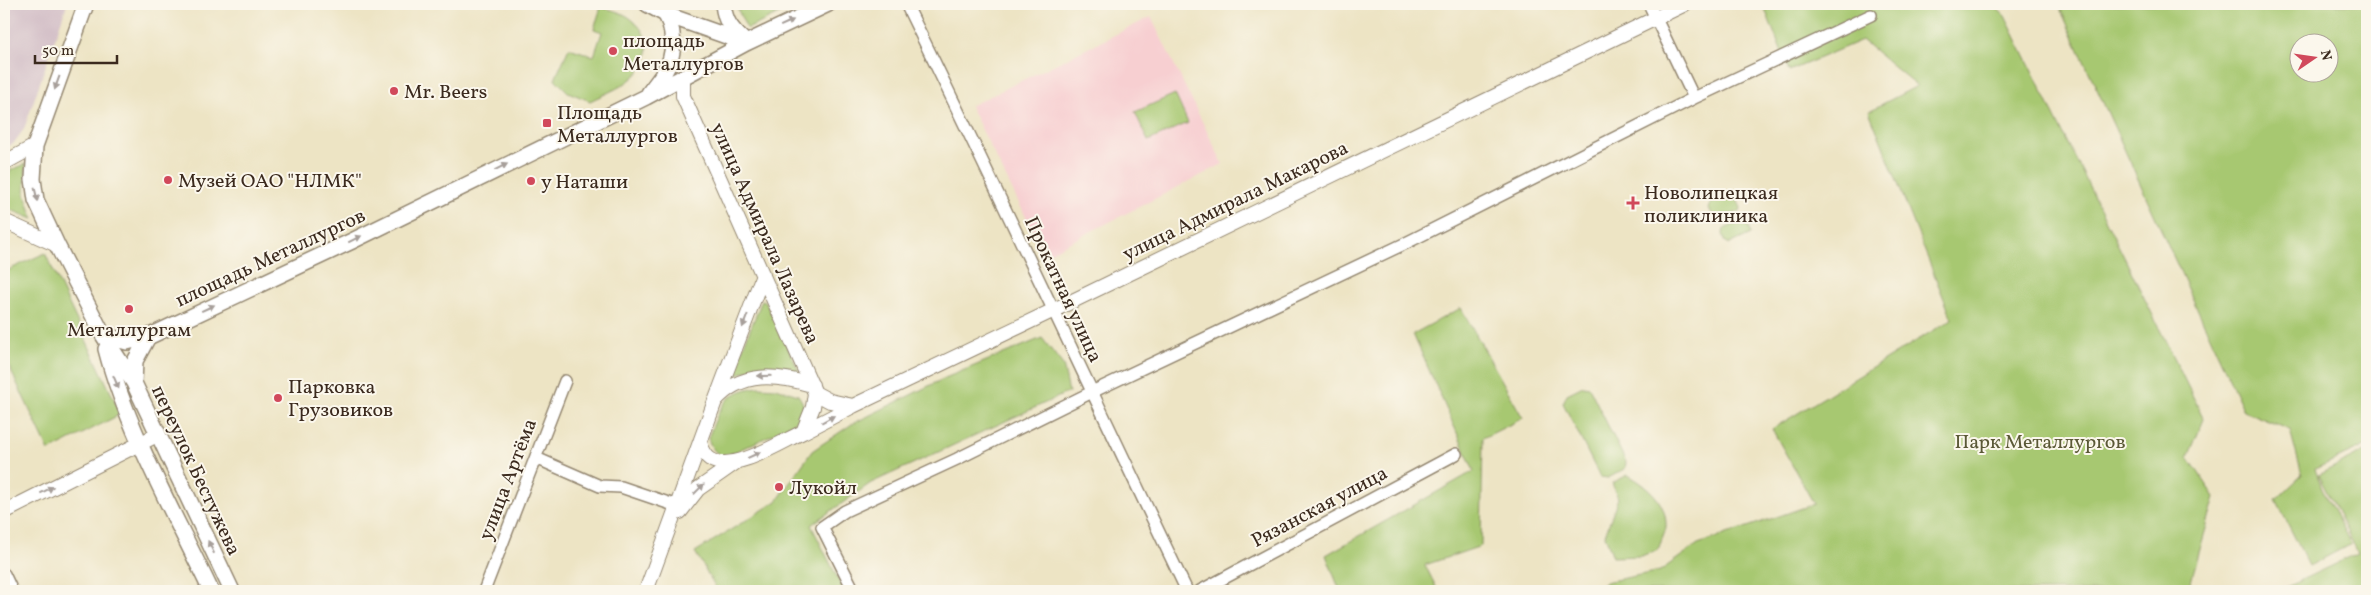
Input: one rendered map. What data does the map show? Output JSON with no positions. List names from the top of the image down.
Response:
{
  "streets": {
    "main road": ["площадь Металлургов", "переулок Бестужева"],
    "street": [
      "улица Адмирала Макарова",
      "улица Адмирала Лазарева",
      "Прокатная улица",
      "улица Артёма",
      "Рязанская улица"
    ]
  },
  "crossings": [
    ["улица Адмирала Макарова", "Прокатная улица"],
    ["улица Адмирала Лазарева", "площадь Металлургов"],
    ["площадь Металлургов", "переулок Бестужева"]
  ],
  "one_way": ["площадь Металлургов"],
  "parks": ["Парк Металлургов"],
  "places": {
    "other": [
      "площадь Металлургов",
      "Mr. Beers",
      "Музей ОАО \"НЛМК\"",
      "у Наташи",
      "Металлургам",
      "Парковка Грузовиков",
      "Лукойл"
    ],
    "transit": ["Площадь Металлургов"],
    "health": ["Новолипецкая поликлиника"]
  },
  "scale_bar": "50 m",
  "north": "right"
}
